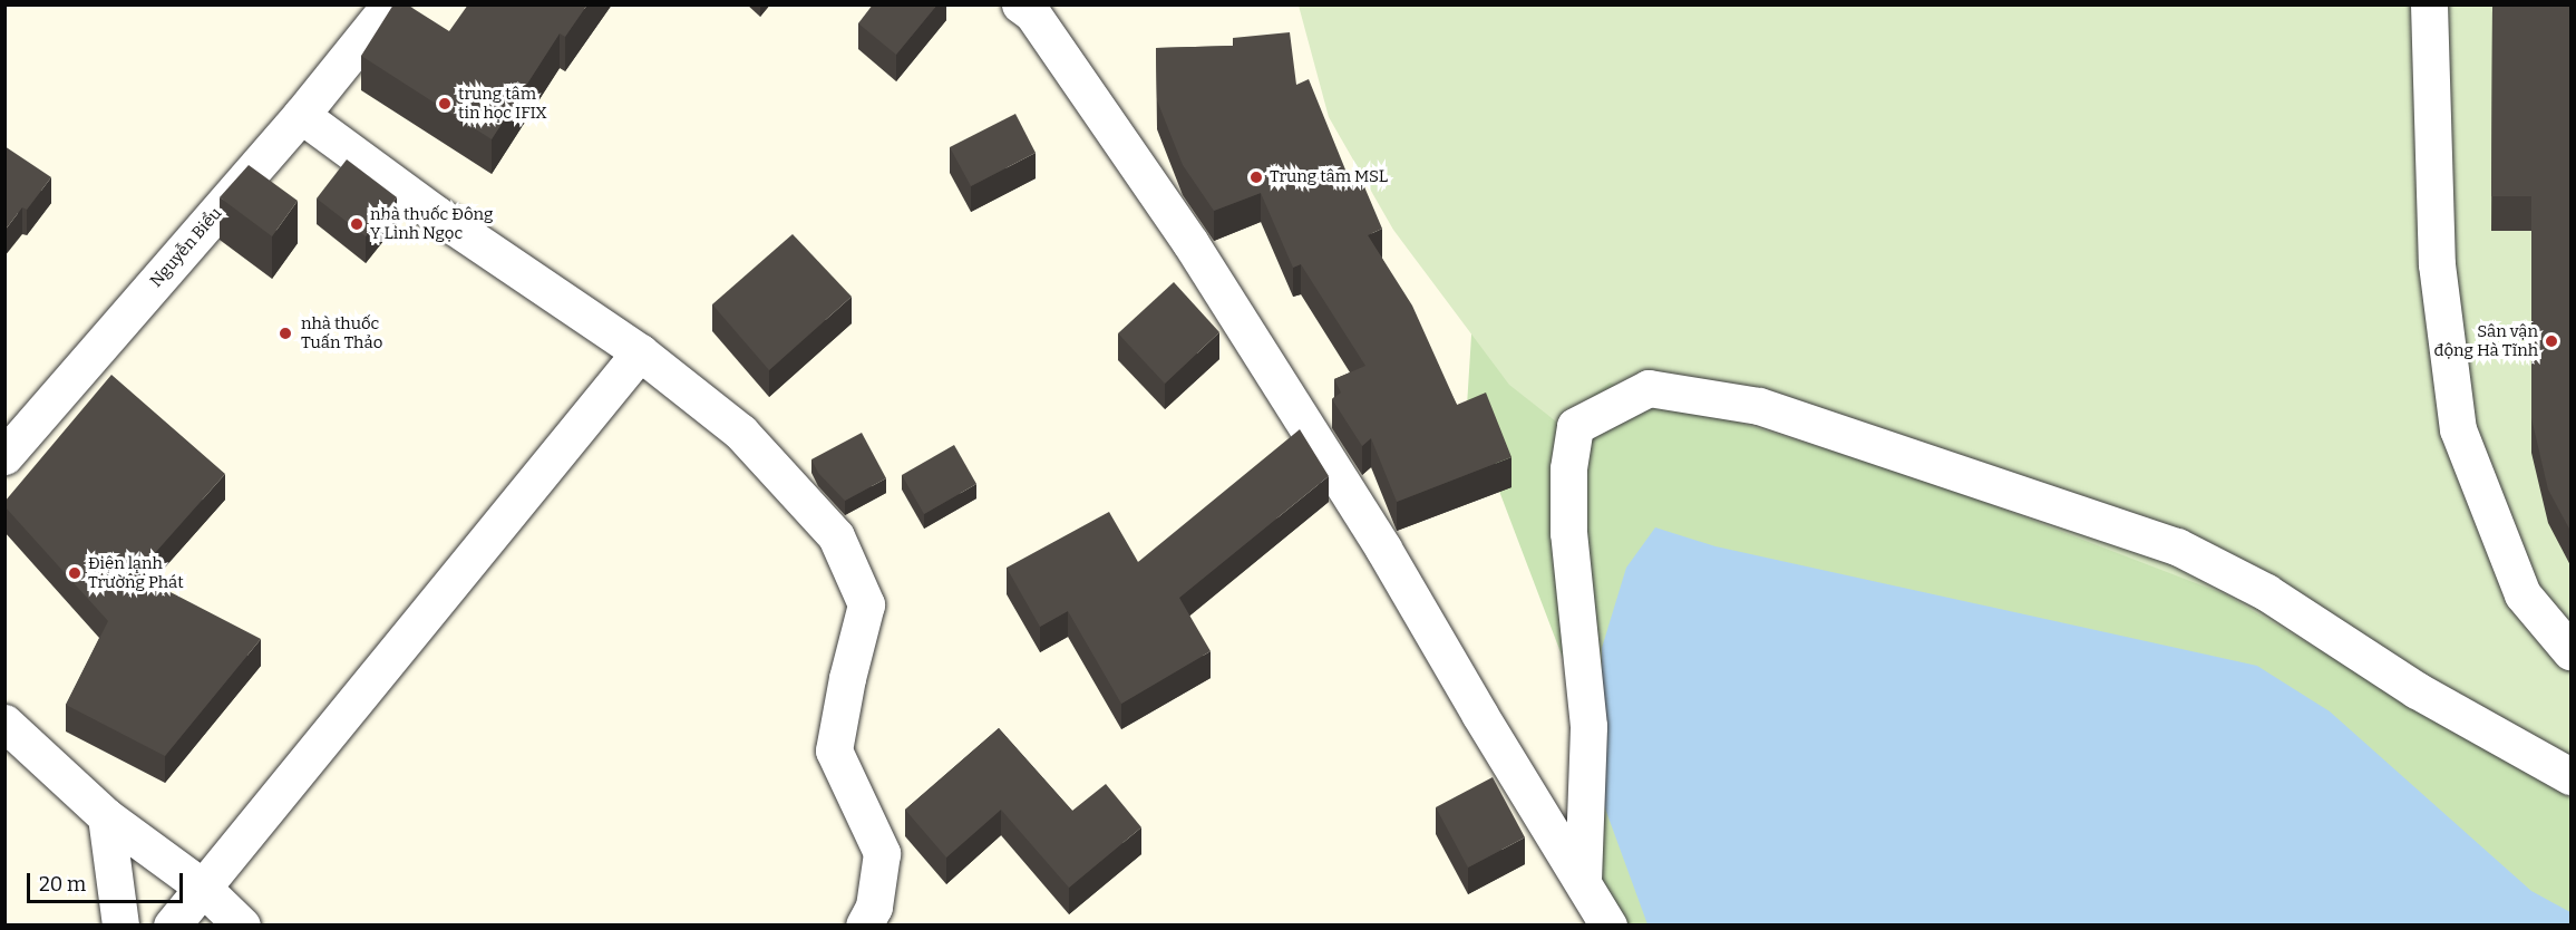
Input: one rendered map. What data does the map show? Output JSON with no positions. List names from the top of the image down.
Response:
{
  "streets": {
    "street": ["Nguyễn Biểu"]
  },
  "places": [
    "trung tâm tin học IFIX",
    "Trung tâm MSL",
    "nhà thuốc Đông Y Linh Ngọc",
    "nhà thuốc Tuấn Thảo",
    "Sân vận động Hà Tĩnh",
    "Điện lạnh Trường Phát"
  ],
  "scale_bar": "20 m"
}
